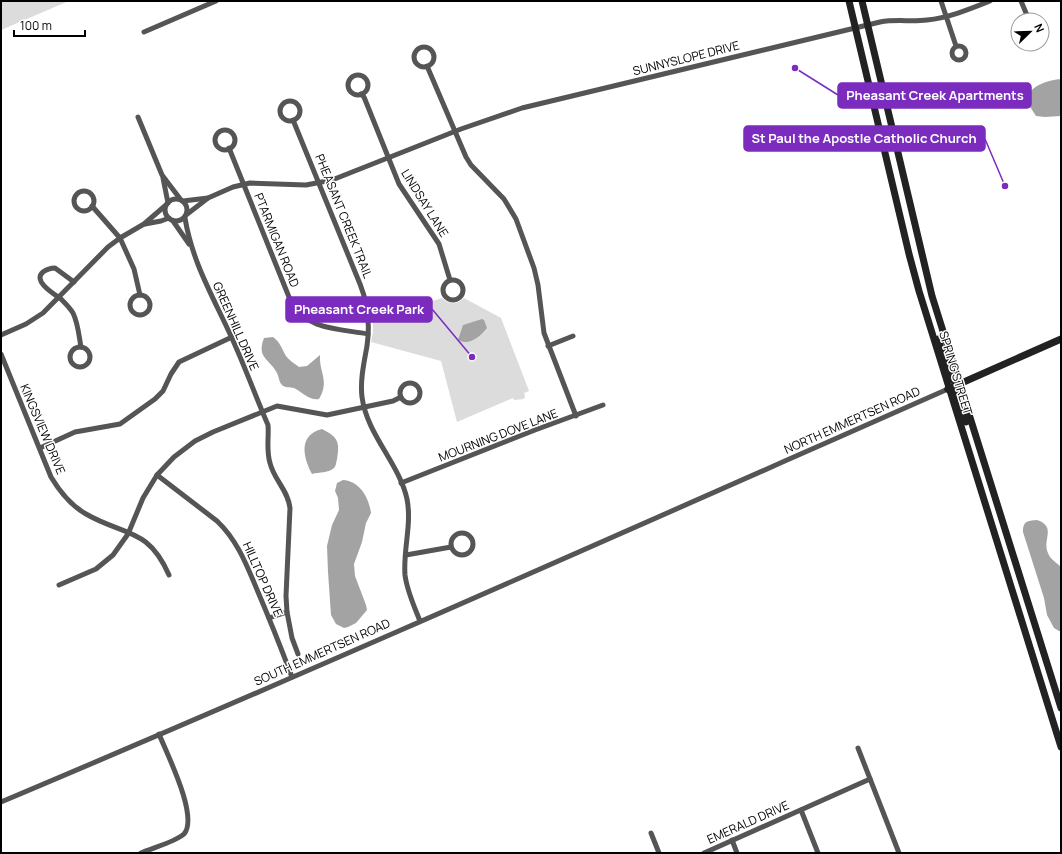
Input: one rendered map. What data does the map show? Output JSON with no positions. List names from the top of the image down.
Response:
{
  "streets": {
    "main road": ["SPRING STREET", "NORTH EMMERTSEN ROAD"],
    "street": [
      "SUNNYSLOPE DRIVE",
      "LINDSAY LANE",
      "PHEASANT CREEK TRAIL",
      "PTARMIGAN ROAD",
      "GREENHILL DRIVE",
      "KINGSVIEW DRIVE",
      "MOURNING DOVE LANE",
      "HILLTOP DRIVE",
      "SOUTH EMMERTSEN ROAD",
      "EMERALD DRIVE"
    ]
  },
  "crossings": [
    ["SUNNYSLOPE DRIVE", "LINDSAY LANE"],
    ["SUNNYSLOPE DRIVE", "PHEASANT CREEK TRAIL"],
    ["SUNNYSLOPE DRIVE", "PTARMIGAN ROAD"],
    ["SUNNYSLOPE DRIVE", "SPRING STREET"],
    ["PHEASANT CREEK TRAIL", "PTARMIGAN ROAD"],
    ["PHEASANT CREEK TRAIL", "MOURNING DOVE LANE"],
    ["PHEASANT CREEK TRAIL", "SOUTH EMMERTSEN ROAD"],
    ["SPRING STREET", "NORTH EMMERTSEN ROAD"],
    ["NORTH EMMERTSEN ROAD", "SOUTH EMMERTSEN ROAD"],
    ["HILLTOP DRIVE", "SOUTH EMMERTSEN ROAD"]
  ],
  "places": ["Pheasant Creek Apartments", "St Paul the Apostle Catholic Church", "Pheasant Creek Park"],
  "scale_bar": "100 m",
  "north": "top right"
}
